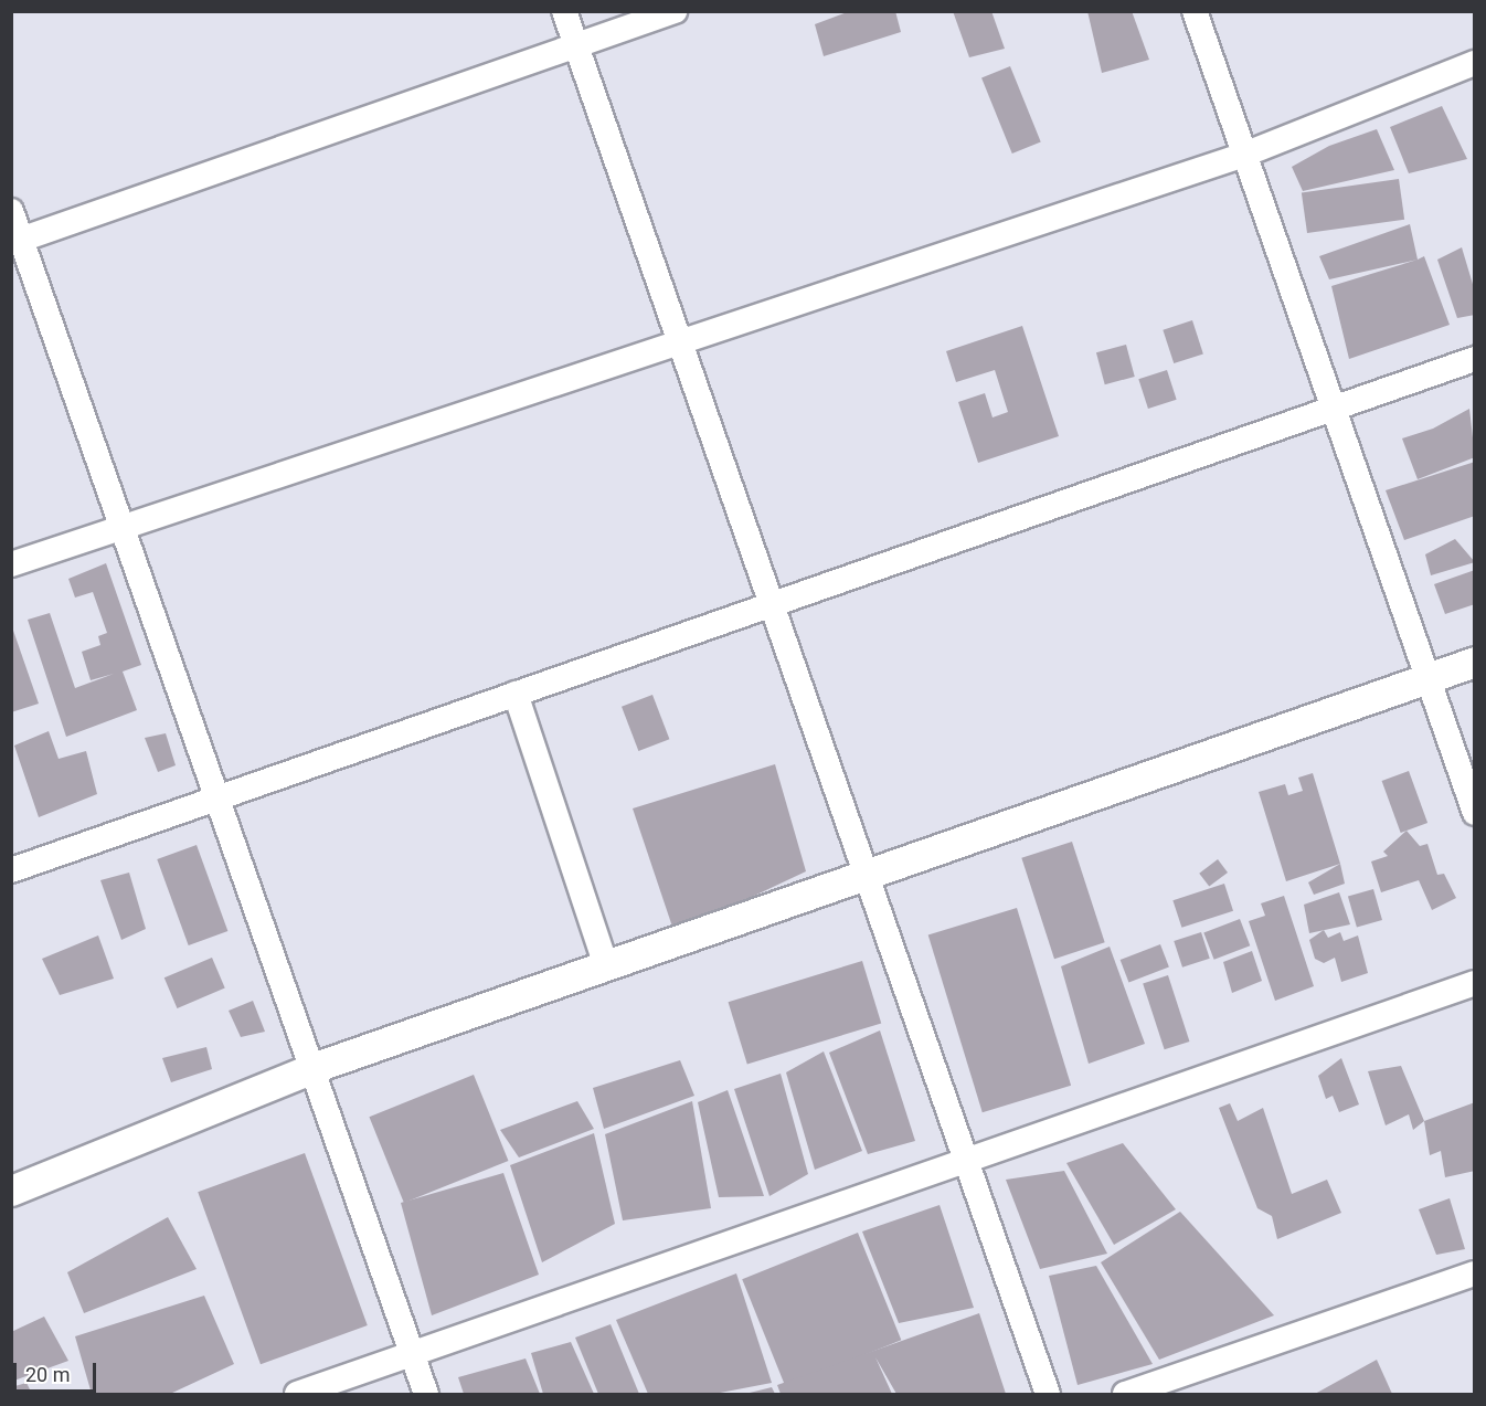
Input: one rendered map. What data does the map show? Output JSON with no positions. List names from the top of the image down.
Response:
{
  "scale_bar": "20 m"
}
